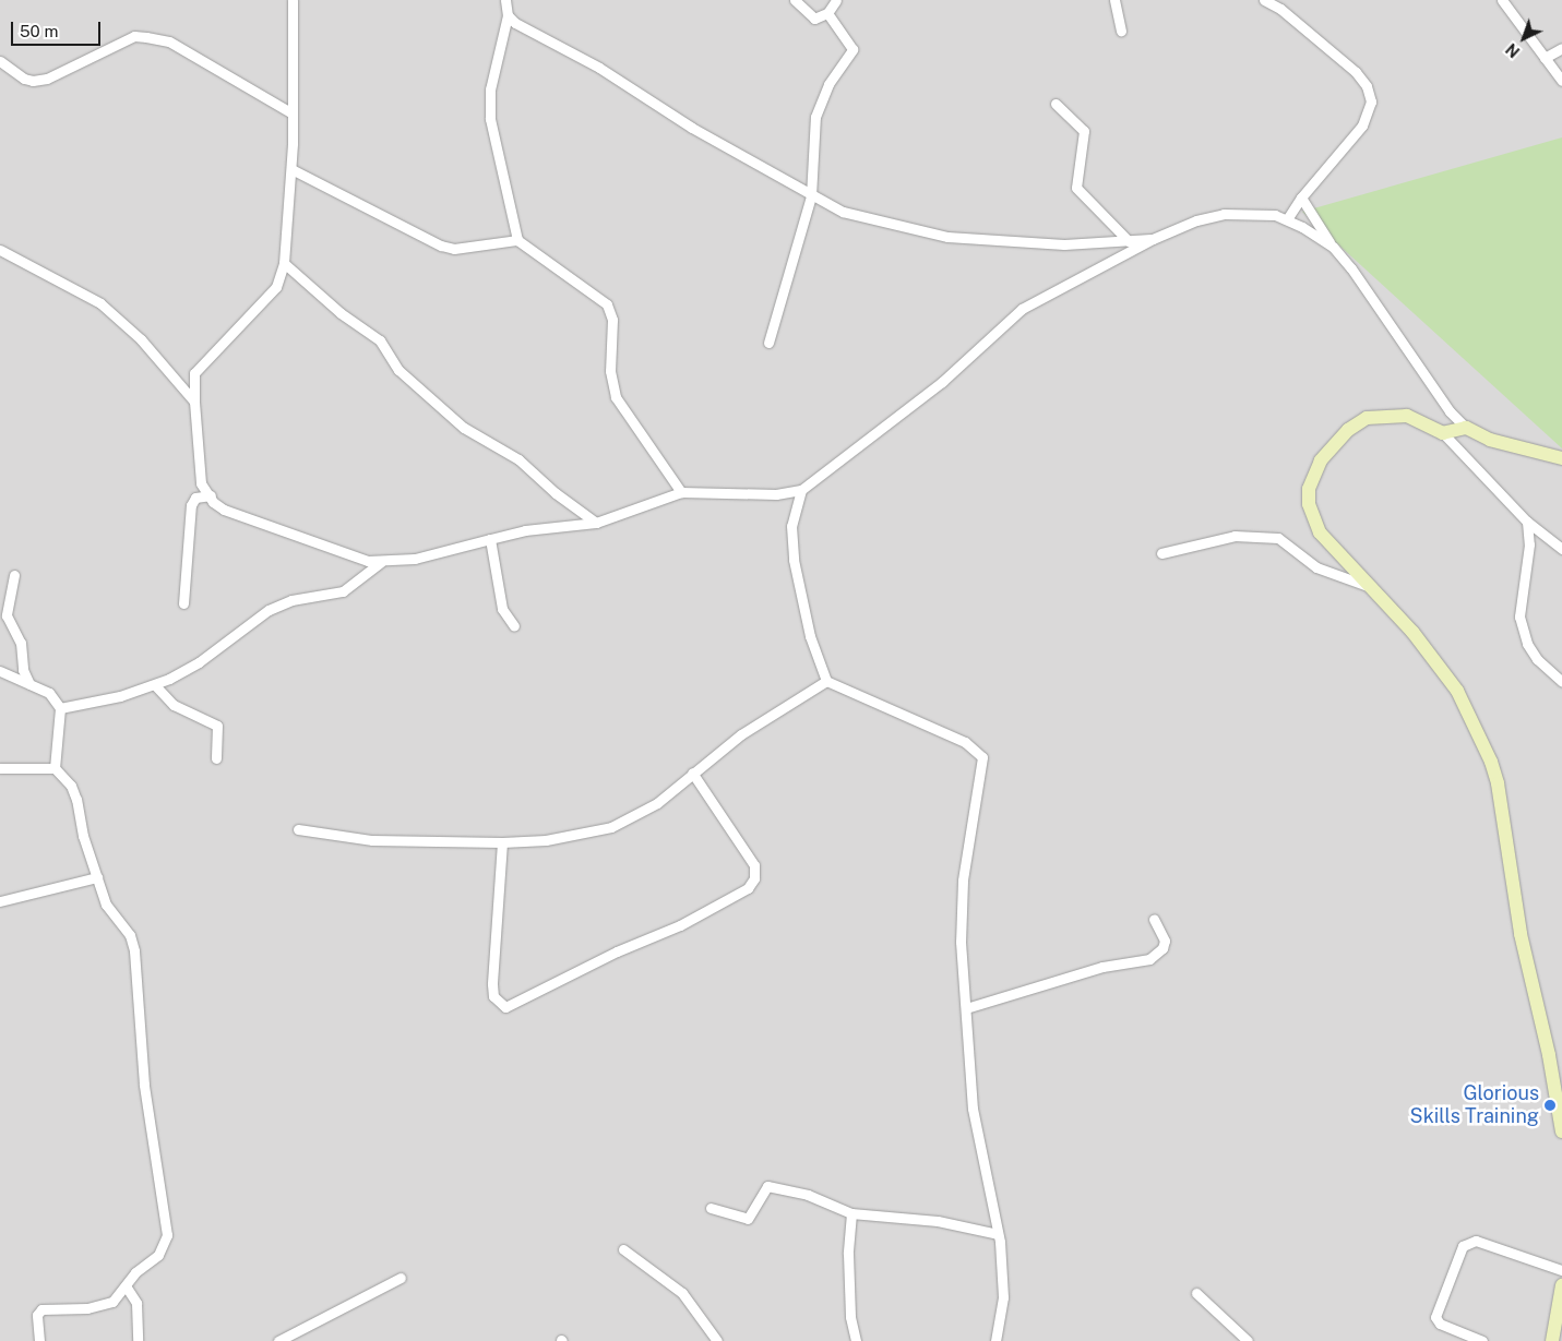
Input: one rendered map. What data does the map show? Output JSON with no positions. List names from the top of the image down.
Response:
{
  "places": ["Glorious Skills Training"],
  "scale_bar": "50 m",
  "north": "bottom left"
}
